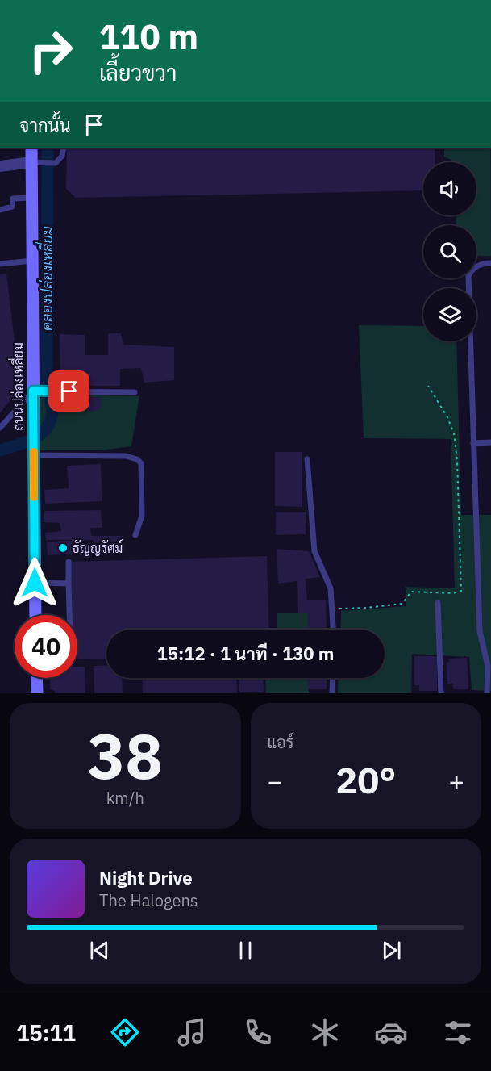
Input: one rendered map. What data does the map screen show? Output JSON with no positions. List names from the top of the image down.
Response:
{
  "streets": {
    "street": ["ถนนปล่องเหลี่ยม"]
  },
  "water": ["คลองปล่องเหลี่ยม"],
  "places": ["ธัญญรัศม์"],
  "page": {
    "turn": ["110 m", "เลี้ยวขวา"],
    "then": "จากนั้น",
    "limit": "40",
    "trip": "15:12 · 1 นาที · 130 m",
    "tile": [
      ["38", "km/h"],
      "แอร์"
    ],
    "heat": ["−", "20°", "+"],
    "song": ["Night Drive", "The Halogens"],
    "tabs": "15:11"
  }
}
